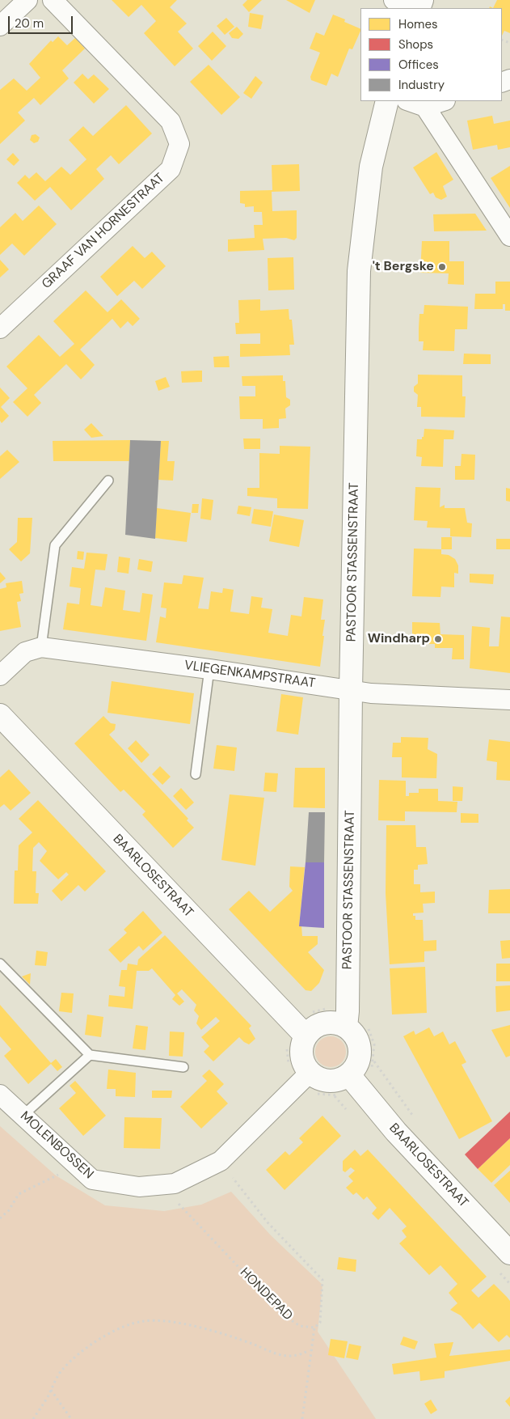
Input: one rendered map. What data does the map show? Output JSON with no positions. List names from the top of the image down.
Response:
{
  "streets": {
    "street": [
      "GRAAF VAN HORNESTRAAT",
      "PASTOOR STASSENSTRAAT",
      "VLIEGENKAMPSTRAAT",
      "BAARLOSESTRAAT",
      "MOLENBOSSEN"
    ],
    "path": ["HONDEPAD"]
  },
  "crossings": [
    ["PASTOOR STASSENSTRAAT", "VLIEGENKAMPSTRAAT"],
    ["MOLENBOSSEN", "HONDEPAD"]
  ],
  "places": ["'t Bergske", "Windharp"],
  "legend": [
    "Homes",
    "Shops",
    "Offices",
    "Industry"
  ],
  "scale_bar": "20 m"
}
